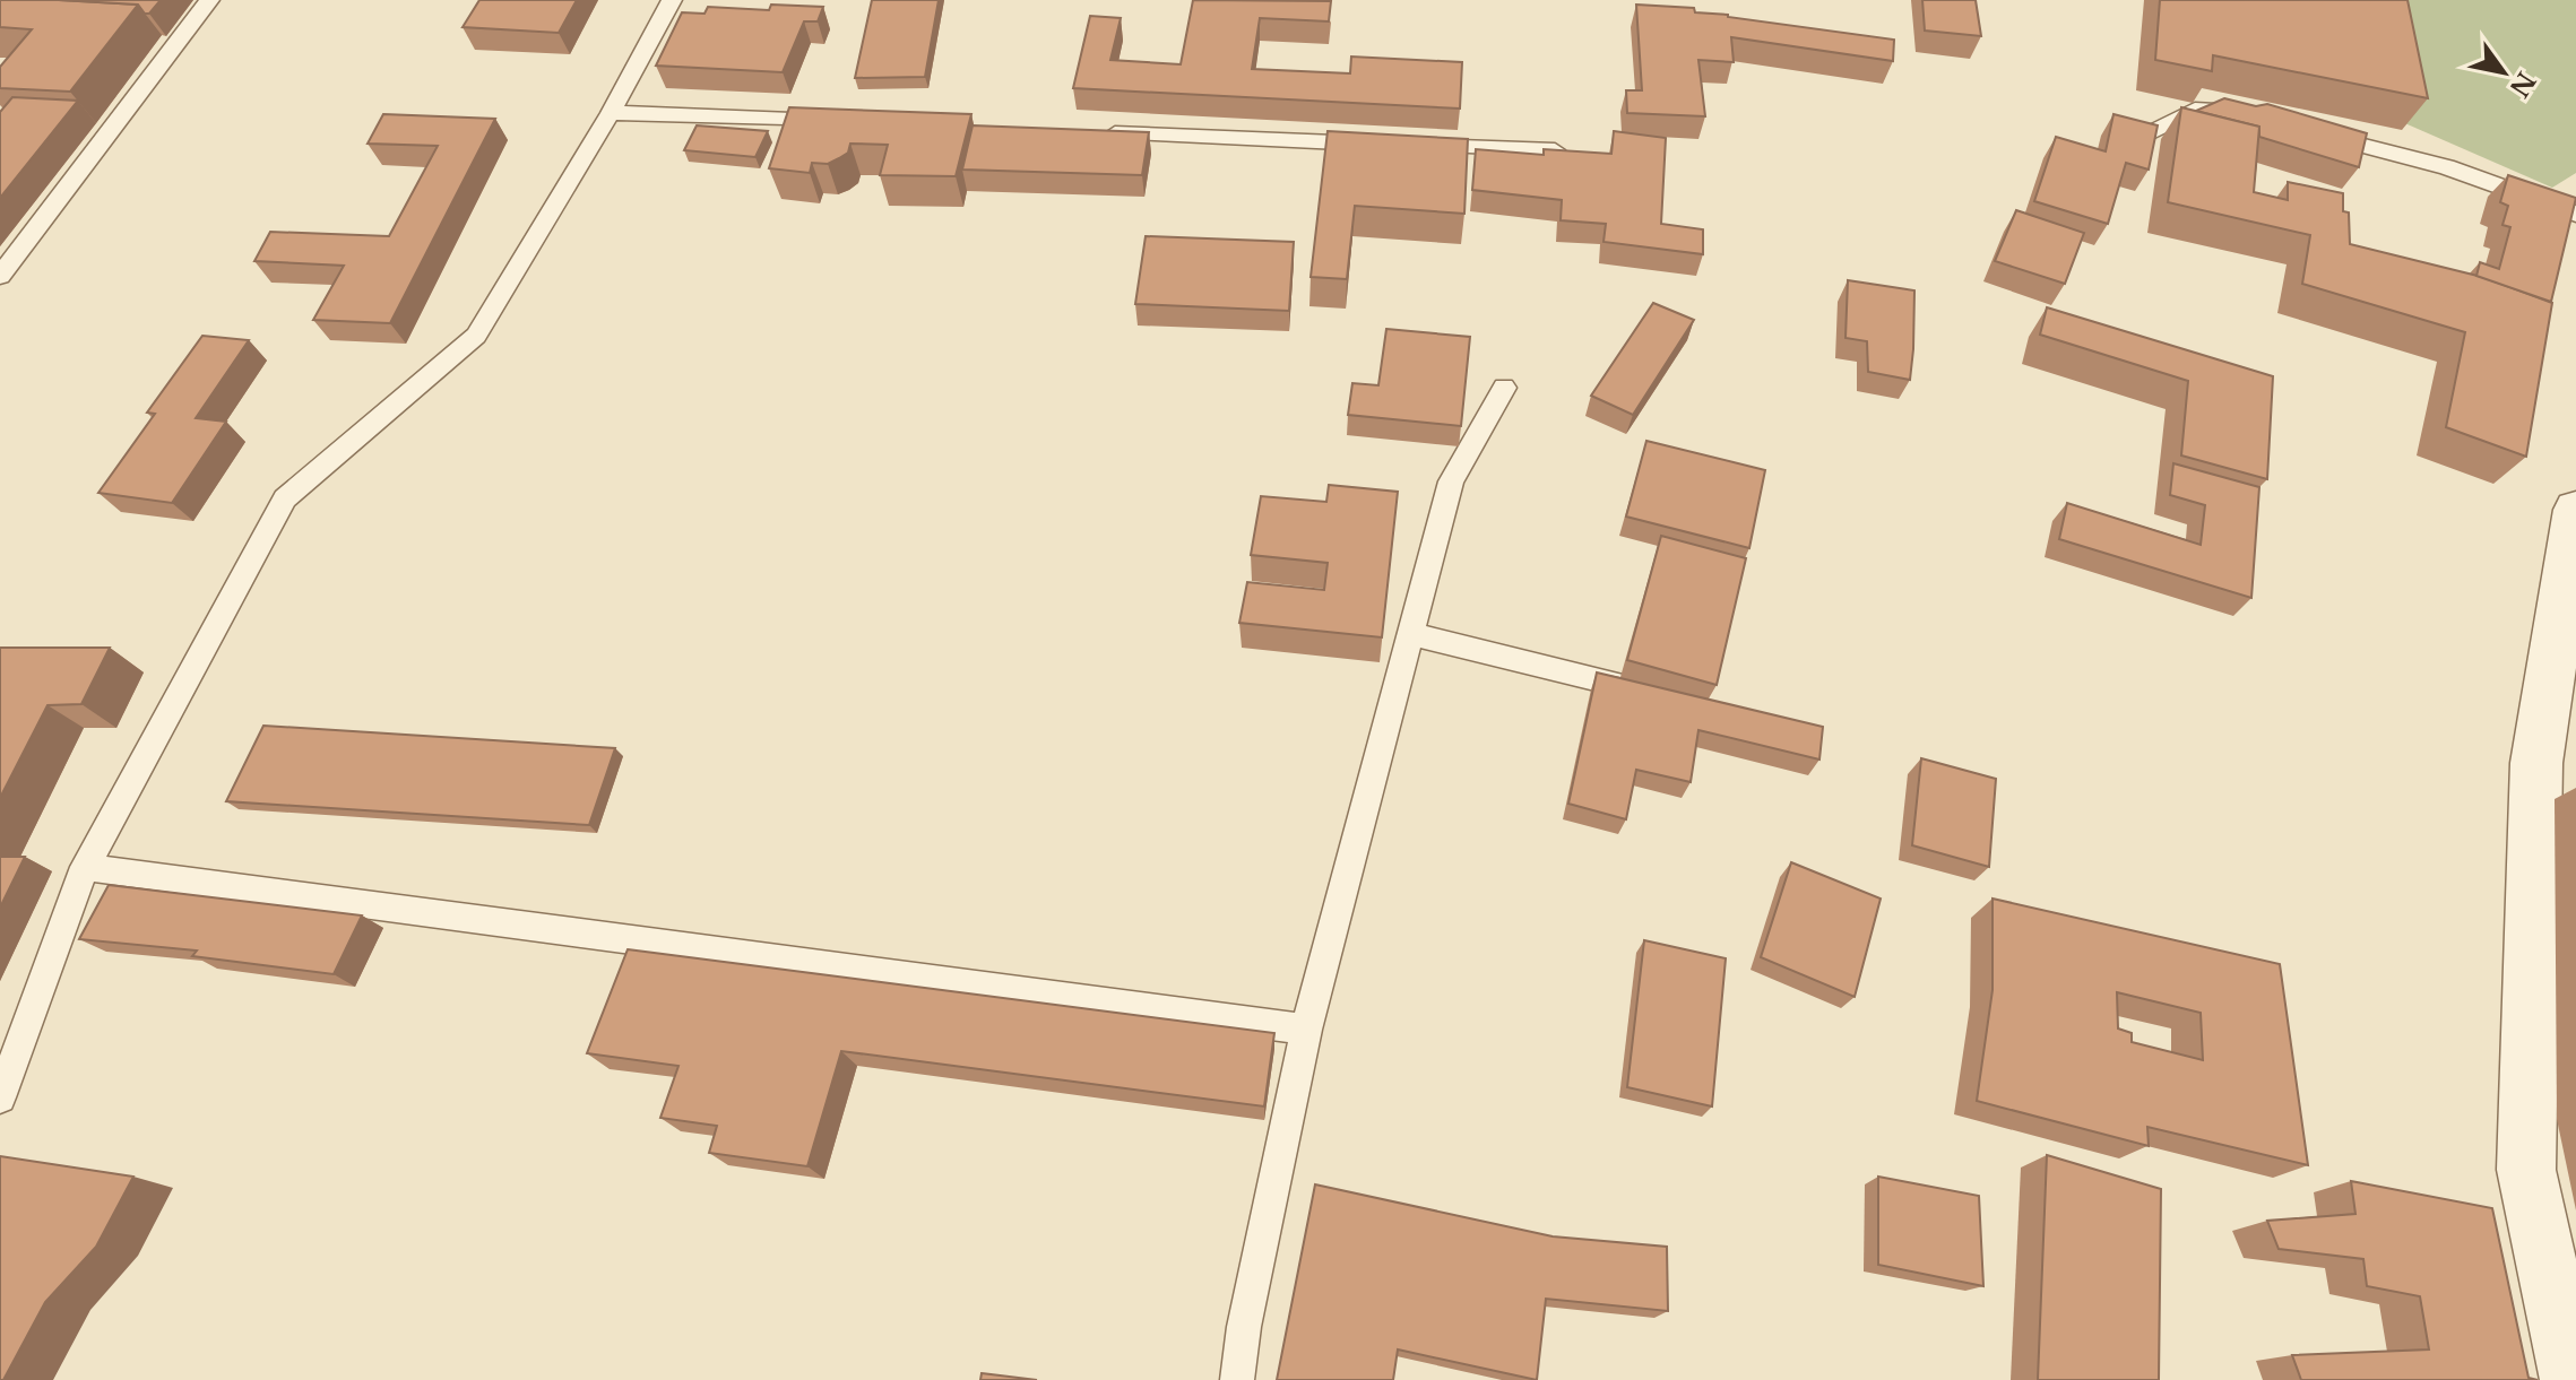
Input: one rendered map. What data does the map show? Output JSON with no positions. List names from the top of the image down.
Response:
{
  "north": "bottom right"
}
